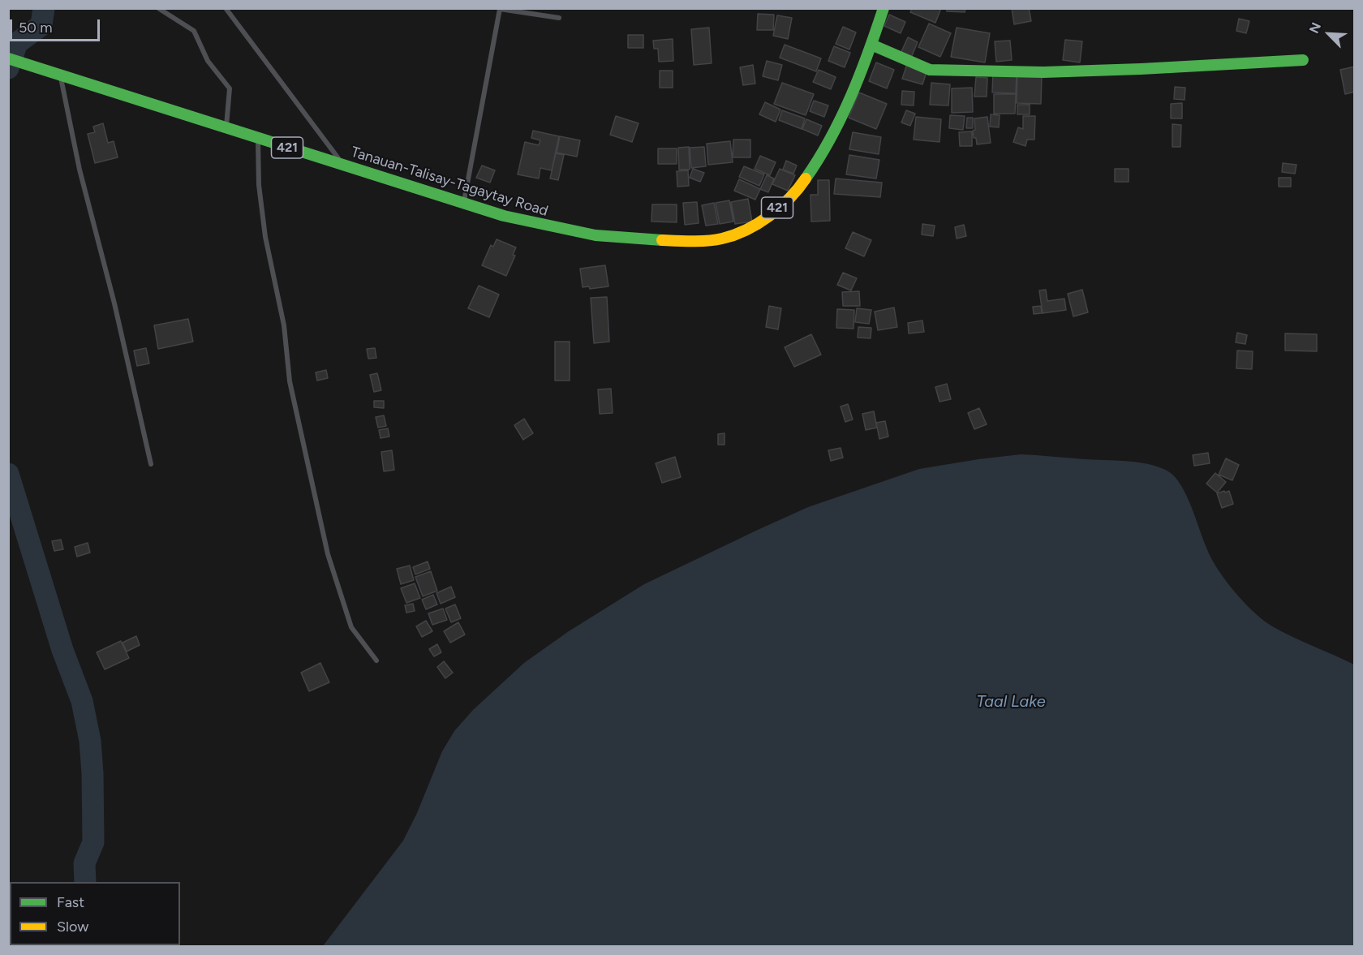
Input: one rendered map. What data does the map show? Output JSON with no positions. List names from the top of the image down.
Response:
{
  "streets": {
    "main road": ["421", "Tanauan-Talisay-Tagaytay Road"]
  },
  "water": ["Taal Lake"],
  "legend": ["Fast", "Slow"],
  "scale_bar": "50 m",
  "north": "top left"
}
